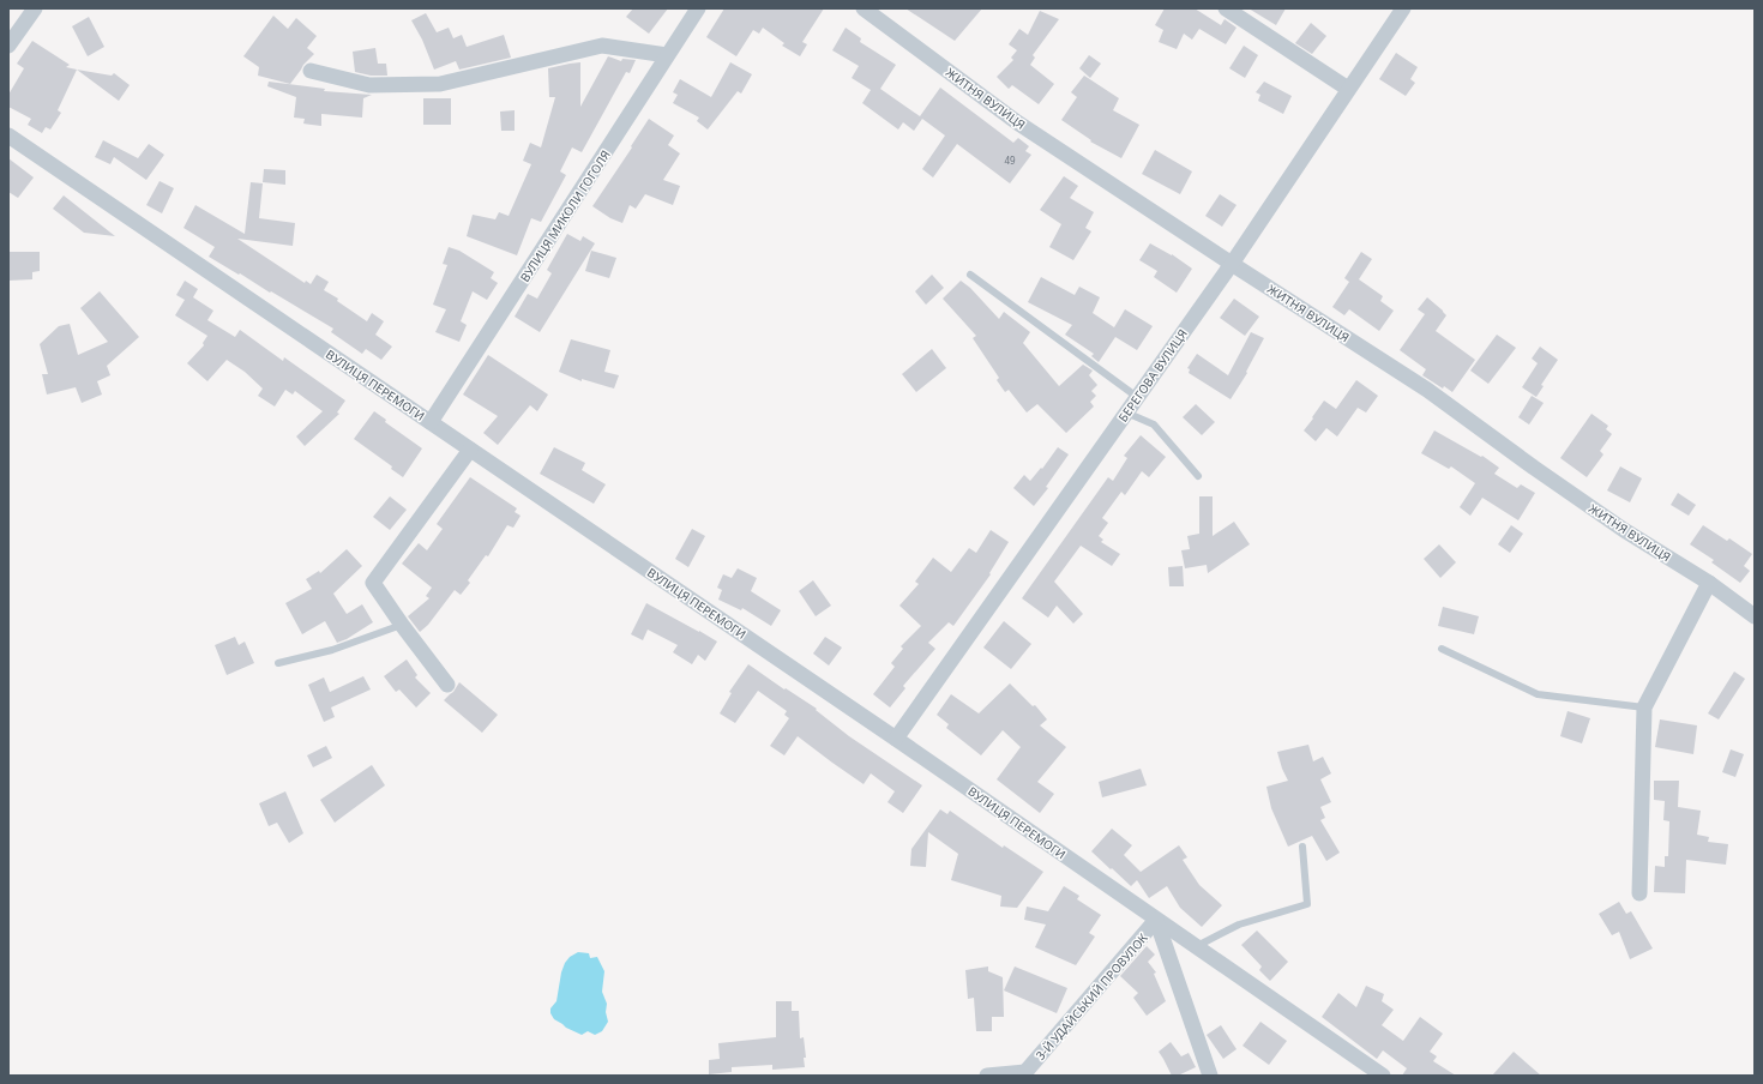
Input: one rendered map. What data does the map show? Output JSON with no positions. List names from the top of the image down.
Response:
{
  "streets": {
    "street": [
      "ЖИТНЯ ВУЛИЦЯ",
      "ВУЛИЦЯ МИКОЛИ ГОГОЛЯ",
      "БЕРЕГОВА ВУЛИЦЯ",
      "ВУЛИЦЯ ПЕРЕМОГИ",
      "3-Й УДАЙСЬКИЙ ПРОВУЛОК"
    ]
  },
  "crossings": [
    ["ЖИТНЯ ВУЛИЦЯ", "БЕРЕГОВА ВУЛИЦЯ"],
    ["ВУЛИЦЯ МИКОЛИ ГОГОЛЯ", "ВУЛИЦЯ ПЕРЕМОГИ"],
    ["БЕРЕГОВА ВУЛИЦЯ", "ВУЛИЦЯ ПЕРЕМОГИ"],
    ["ВУЛИЦЯ ПЕРЕМОГИ", "3-Й УДАЙСЬКИЙ ПРОВУЛОК"]
  ],
  "house_numbers": ["49"]
}
